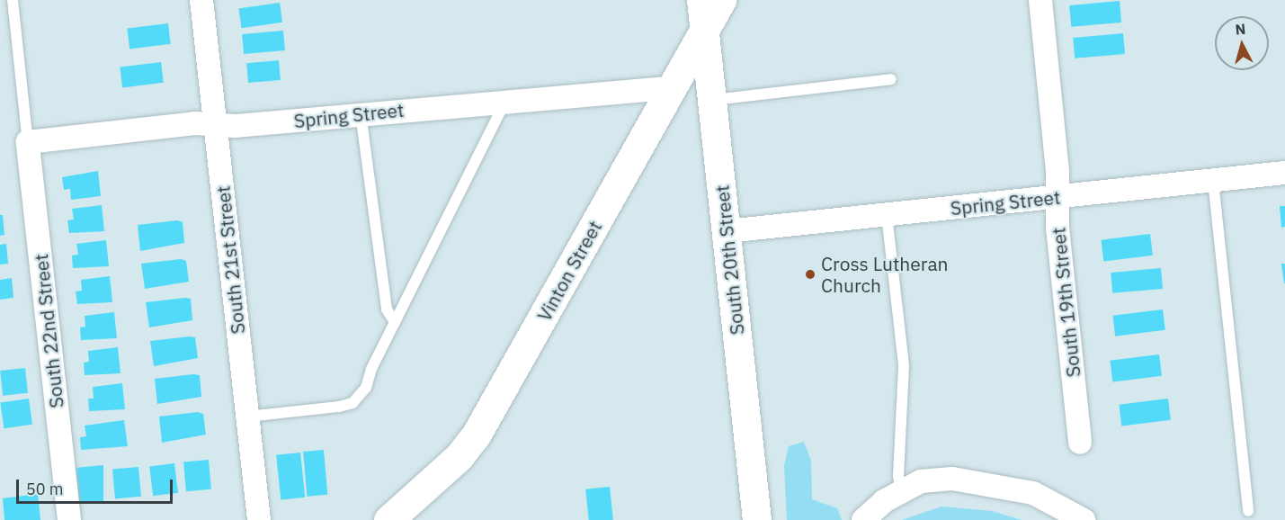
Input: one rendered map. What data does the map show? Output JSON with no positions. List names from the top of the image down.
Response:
{
  "streets": {
    "main road": ["Vinton Street"],
    "street": [
      "Spring Street",
      "South 21st Street",
      "South 20th Street",
      "South 19th Street",
      "South 22nd Street"
    ]
  },
  "crossings": [
    ["Spring Street", "South 21st Street"],
    ["Spring Street", "South 20th Street"],
    ["Spring Street", "Vinton Street"],
    ["Spring Street", "South 19th Street"],
    ["Spring Street", "South 22nd Street"],
    ["South 20th Street", "Vinton Street"]
  ],
  "places": ["Cross Lutheran Church"],
  "scale_bar": "50 m",
  "north": "top"
}
